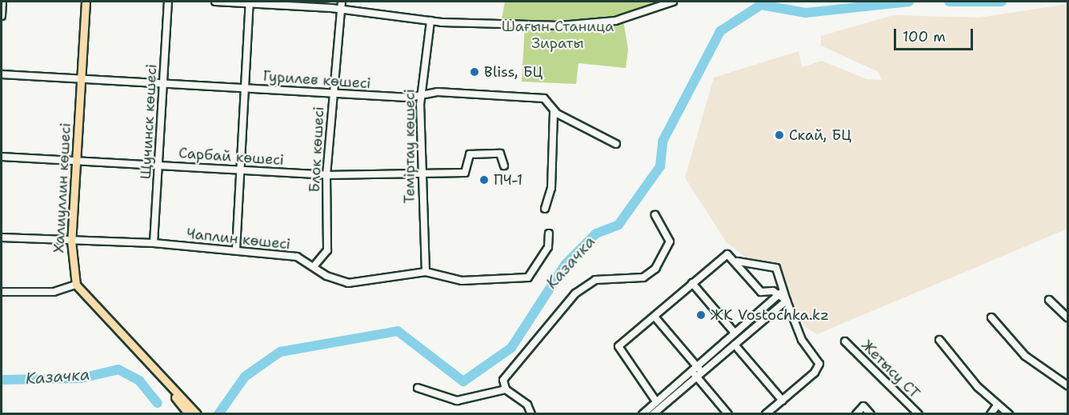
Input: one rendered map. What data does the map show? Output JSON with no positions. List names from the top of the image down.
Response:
{
  "streets": {
    "main road": ["Халиуллин көшесі"],
    "street": [
      "Гурилев көшесі",
      "Щучинск көшесі",
      "Теміртау көшесі",
      "Блок көшесі",
      "Сарбай көшесі",
      "Чаплин көшесі",
      "Жетысу СТ"
    ]
  },
  "crossings": [
    ["Гурилев көшесі", "Щучинск көшесі"],
    ["Гурилев көшесі", "Теміртау көшесі"],
    ["Гурилев көшесі", "Блок көшесі"],
    ["Гурилев көшесі", "Халиуллин көшесі"],
    ["Щучинск көшесі", "Сарбай көшесі"],
    ["Щучинск көшесі", "Чаплин көшесі"],
    ["Теміртау көшесі", "Сарбай көшесі"],
    ["Теміртау көшесі", "Чаплин көшесі"],
    ["Блок көшесі", "Сарбай көшесі"],
    ["Блок көшесі", "Чаплин көшесі"],
    ["Сарбай көшесі", "Халиуллин көшесі"],
    ["Халиуллин көшесі", "Чаплин көшесі"]
  ],
  "water": ["Казачка"],
  "parks": ["Шағын Станица Зираты"],
  "places": [
    "Bliss, БЦ",
    "Скай, БЦ",
    "ПЧ-1",
    "ЖК Vostochka.kz"
  ],
  "scale_bar": "100 m"
}
